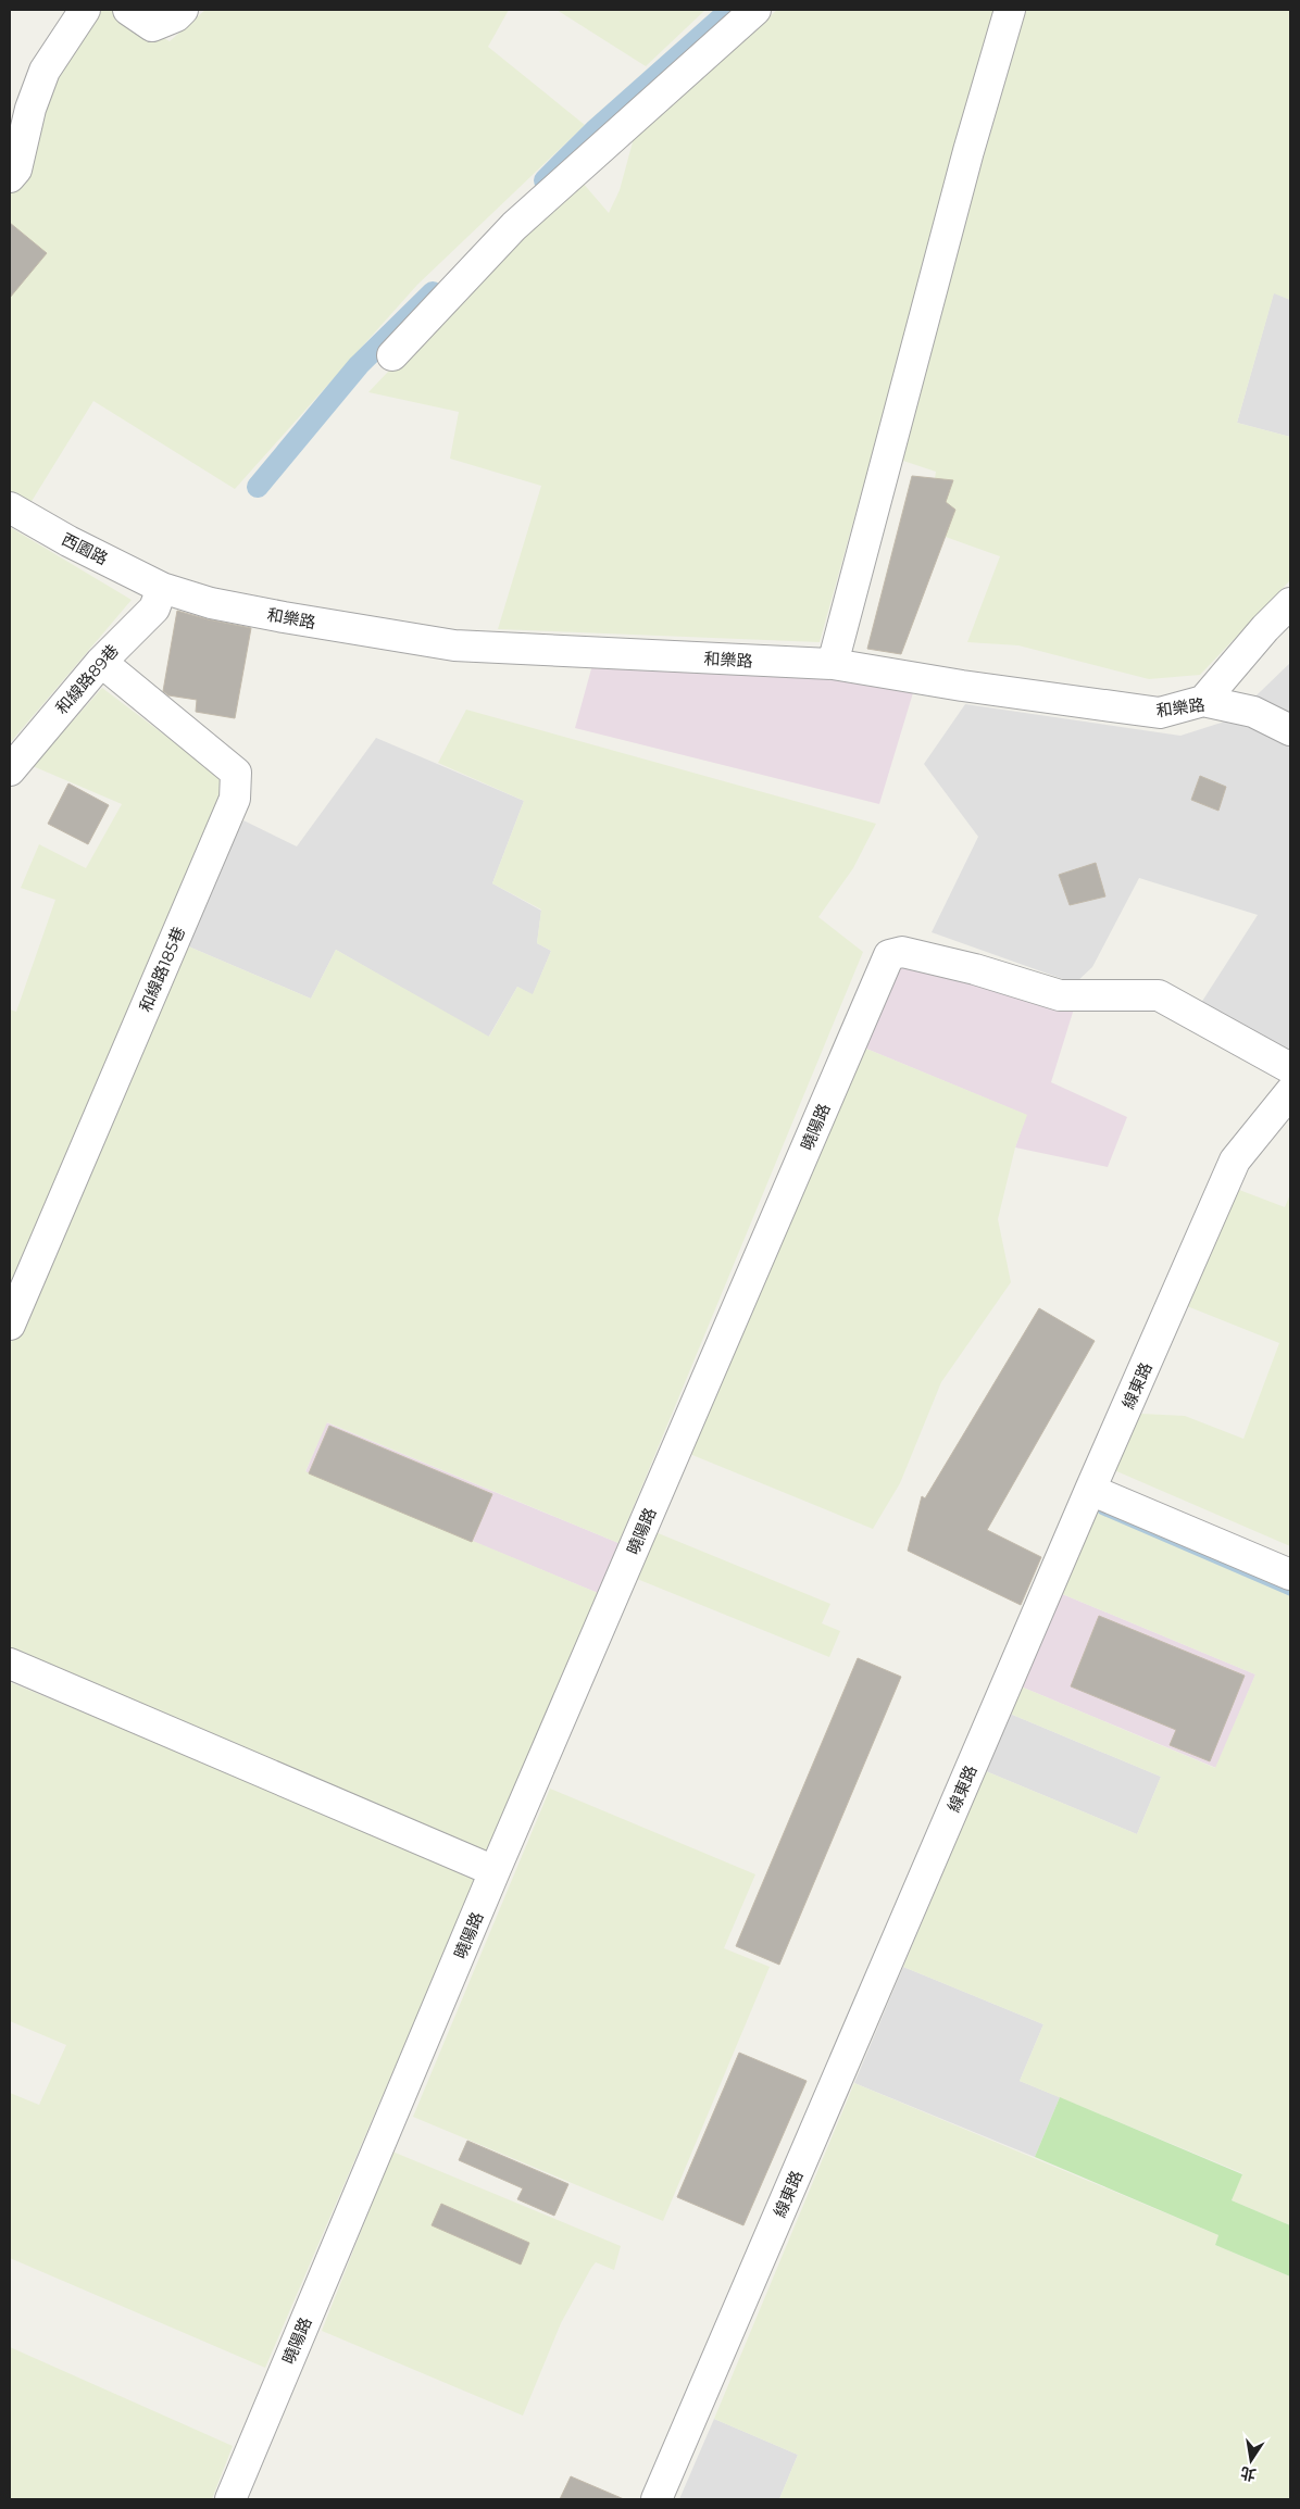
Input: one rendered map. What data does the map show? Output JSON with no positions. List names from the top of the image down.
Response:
{
  "streets": {
    "street": [
      "西園路",
      "和樂路",
      "和線路89巷",
      "和線路185巷",
      "曉陽路",
      "線東路"
    ]
  },
  "crossings": [
    ["西園路", "和樂路"],
    ["西園路", "和線路89巷"],
    ["和樂路", "和線路89巷"],
    ["和線路89巷", "和線路185巷"]
  ],
  "north": "bottom"
}
